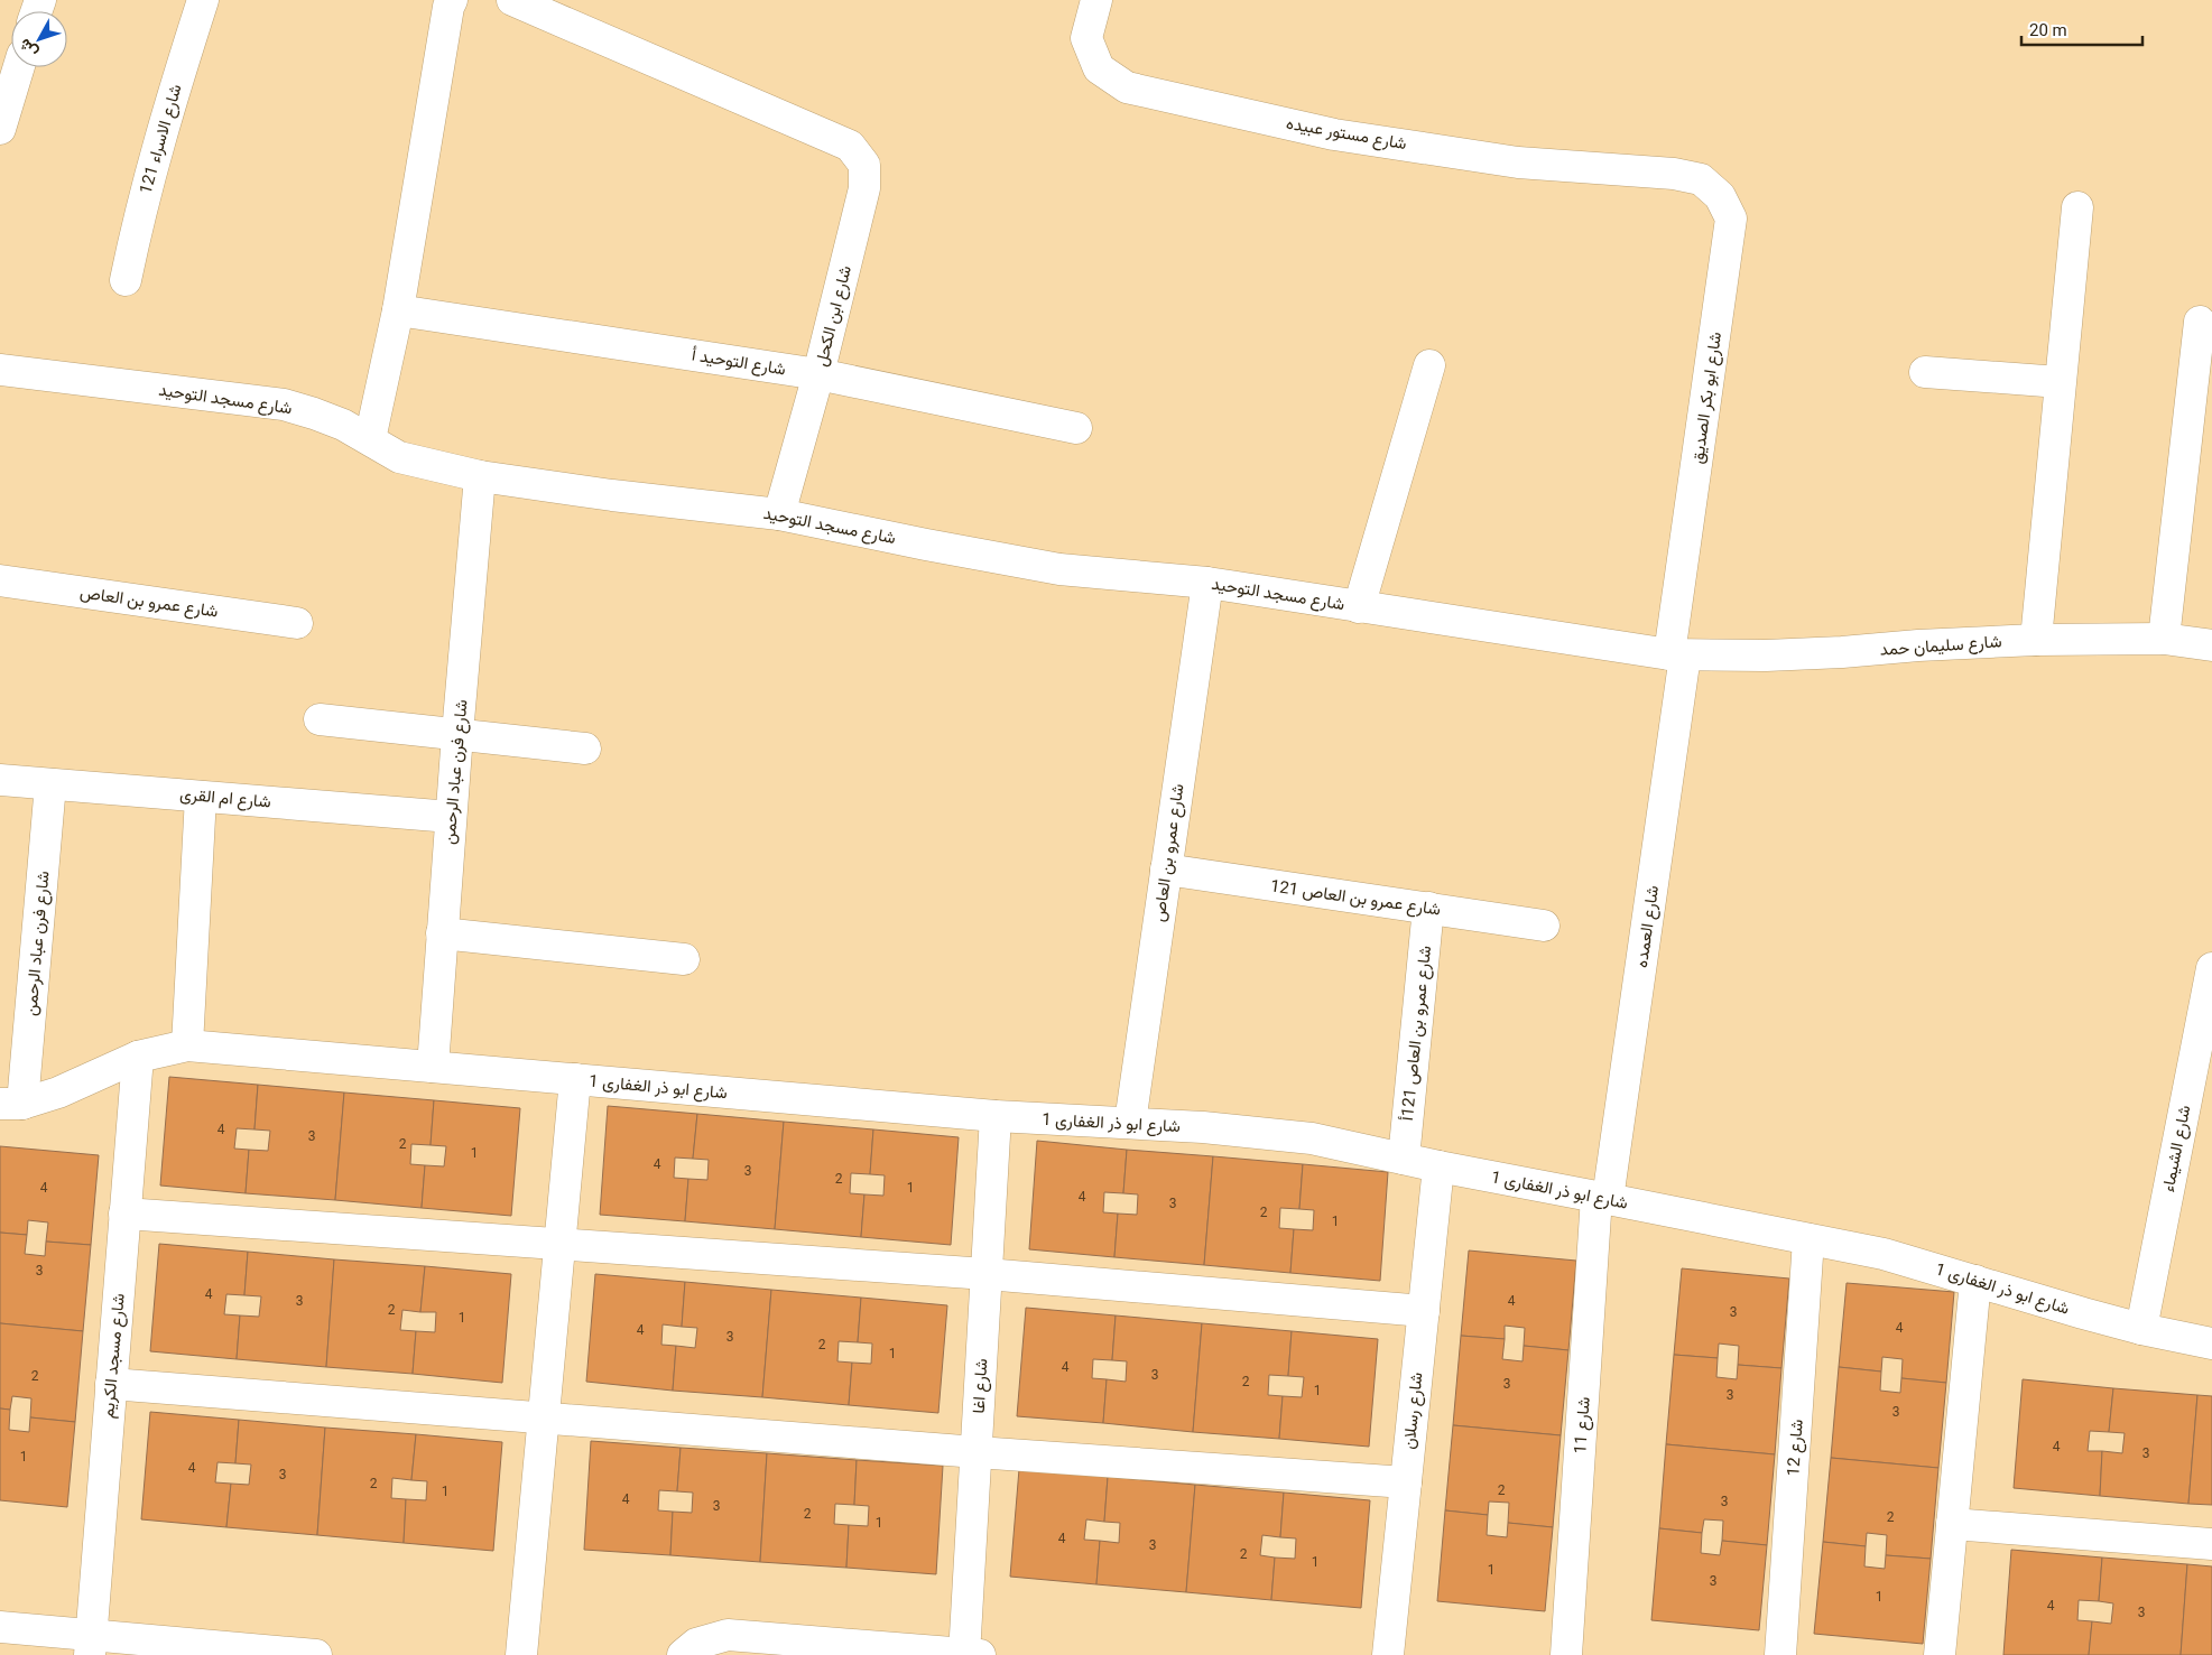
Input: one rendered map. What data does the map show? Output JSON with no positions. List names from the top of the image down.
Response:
{
  "streets": {
    "street": [
      "شارع مستور عبيده",
      "شارع الاسراء 121",
      "شارع ابن الكحل",
      "شارع التوحيد أ",
      "شارع ابو بكر الصديق",
      "شارع مسجد التوحيد",
      "شارع عمرو بن العاص",
      "شارع سليمان حمد",
      "شارع فرن عباد الرحمن",
      "شارع ام القرى",
      "شارع عمرو بن العاص 121",
      "شارع العمده",
      "شارع عمرو بن العاص 121أ",
      "شارع ابو ذر الغفارى 1",
      "شارع الشيماء",
      "شارع مسجد الكريم",
      "شارع اغا",
      "شارع رسلان",
      "شارع 11",
      "شارع 12"
    ]
  },
  "crossings": [
    ["شارع مستور عبيده", "شارع ابو بكر الصديق"],
    ["شارع ابن الكحل", "شارع التوحيد أ"],
    ["شارع ابن الكحل", "شارع مسجد التوحيد"],
    ["شارع ابو بكر الصديق", "شارع مسجد التوحيد"],
    ["شارع ابو بكر الصديق", "شارع سليمان حمد"],
    ["شارع ابو بكر الصديق", "شارع العمده"],
    ["شارع مسجد التوحيد", "شارع عمرو بن العاص"],
    ["شارع مسجد التوحيد", "شارع سليمان حمد"],
    ["شارع مسجد التوحيد", "شارع فرن عباد الرحمن"],
    ["شارع مسجد التوحيد", "شارع العمده"],
    ["شارع عمرو بن العاص", "شارع عمرو بن العاص 121"],
    ["شارع عمرو بن العاص", "شارع ابو ذر الغفارى 1"],
    ["شارع سليمان حمد", "شارع العمده"],
    ["شارع فرن عباد الرحمن", "شارع ام القرى"],
    ["شارع فرن عباد الرحمن", "شارع ابو ذر الغفارى 1"],
    ["شارع عمرو بن العاص 121", "شارع عمرو بن العاص 121أ"],
    ["شارع العمده", "شارع ابو ذر الغفارى 1"],
    ["شارع العمده", "شارع 11"],
    ["شارع عمرو بن العاص 121أ", "شارع ابو ذر الغفارى 1"],
    ["شارع ابو ذر الغفارى 1", "شارع الشيماء"],
    ["شارع ابو ذر الغفارى 1", "شارع مسجد الكريم"],
    ["شارع ابو ذر الغفارى 1", "شارع اغا"],
    ["شارع ابو ذر الغفارى 1", "شارع رسلان"],
    ["شارع ابو ذر الغفارى 1", "شارع 11"],
    ["شارع ابو ذر الغفارى 1", "شارع 12"]
  ],
  "house_numbers": [
    "4",
    "3",
    "2",
    "1",
    "4",
    "3",
    "2",
    "4",
    "1",
    "4",
    "3",
    "2",
    "1",
    "3",
    "4",
    "3",
    "4",
    "2",
    "3",
    "1",
    "4",
    "4",
    "3",
    "2",
    "1",
    "4",
    "3",
    "2",
    "2",
    "3",
    "1",
    "3",
    "3",
    "4",
    "3",
    "1",
    "4",
    "3",
    "2",
    "2",
    "1",
    "4",
    "3",
    "3",
    "2",
    "2",
    "1",
    "4",
    "3",
    "2",
    "1",
    "1",
    "3",
    "1",
    "4",
    "3"
  ],
  "scale_bar": "20 m",
  "north": "bottom left"
}
